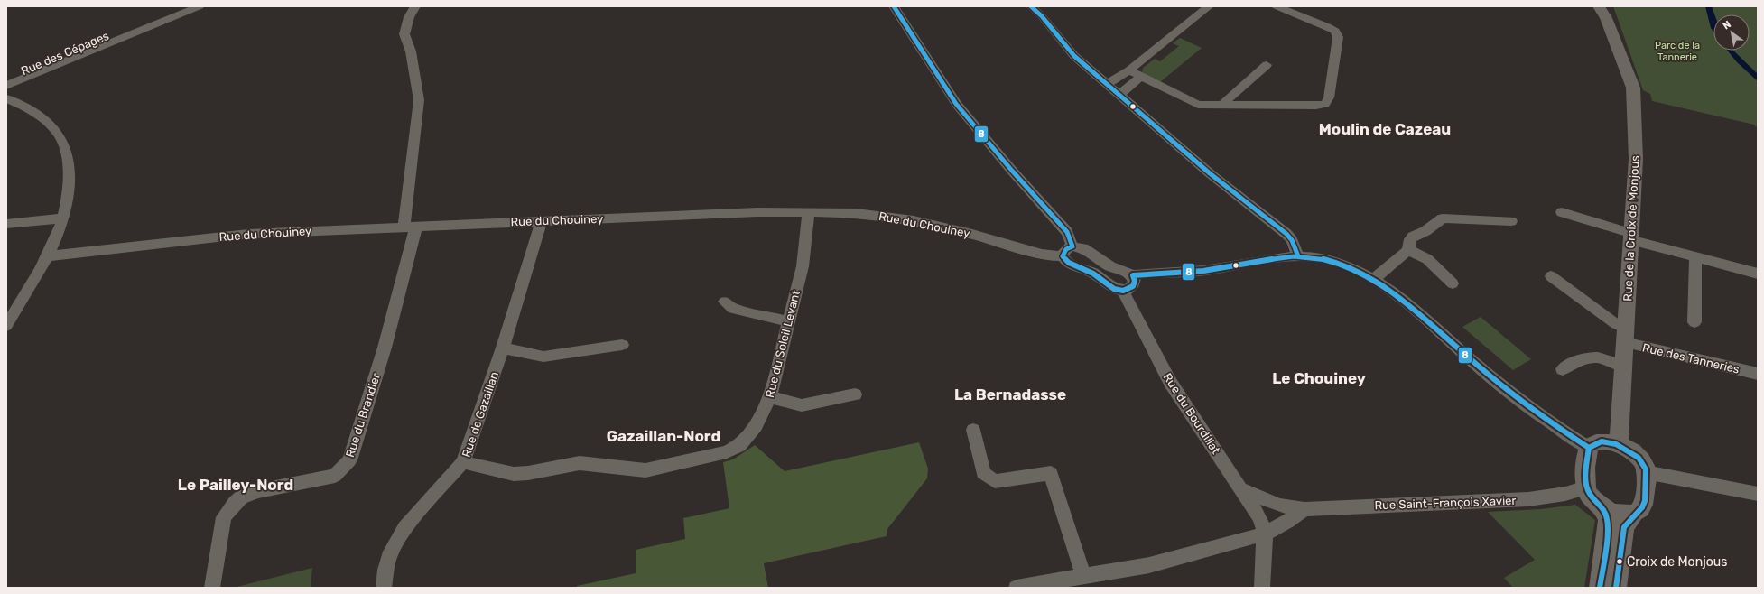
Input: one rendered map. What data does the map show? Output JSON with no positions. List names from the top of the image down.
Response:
{
  "streets": {
    "main road": ["Rue de la Croix de Monjous"],
    "street": [
      "Rue des Cépages",
      "Rue du Chouiney",
      "Rue du Soleil Levant",
      "Rue des Tanneries",
      "Rue du Bourdillat",
      "Rue de Gazaillan",
      "Rue du Brandier",
      "Rue Saint-François Xavier"
    ]
  },
  "crossings": [
    ["Rue du Chouiney", "Rue du Soleil Levant"],
    ["Rue du Chouiney", "Rue de Gazaillan"],
    ["Rue du Chouiney", "Rue du Brandier"],
    ["Rue de la Croix de Monjous", "Rue des Tanneries"],
    ["Rue de la Croix de Monjous", "Rue Saint-François Xavier"],
    ["Rue du Soleil Levant", "Rue de Gazaillan"],
    ["Rue du Bourdillat", "Rue Saint-François Xavier"]
  ],
  "districts": [
    "Moulin de Cazeau",
    "Le Chouiney",
    "La Bernadasse",
    "Gazaillan-Nord",
    "Le Pailley-Nord"
  ],
  "parks": ["Parc de la Tannerie"],
  "places": ["Croix de Monjous"],
  "lines": ["transit line 8"],
  "north": "top left"
}
